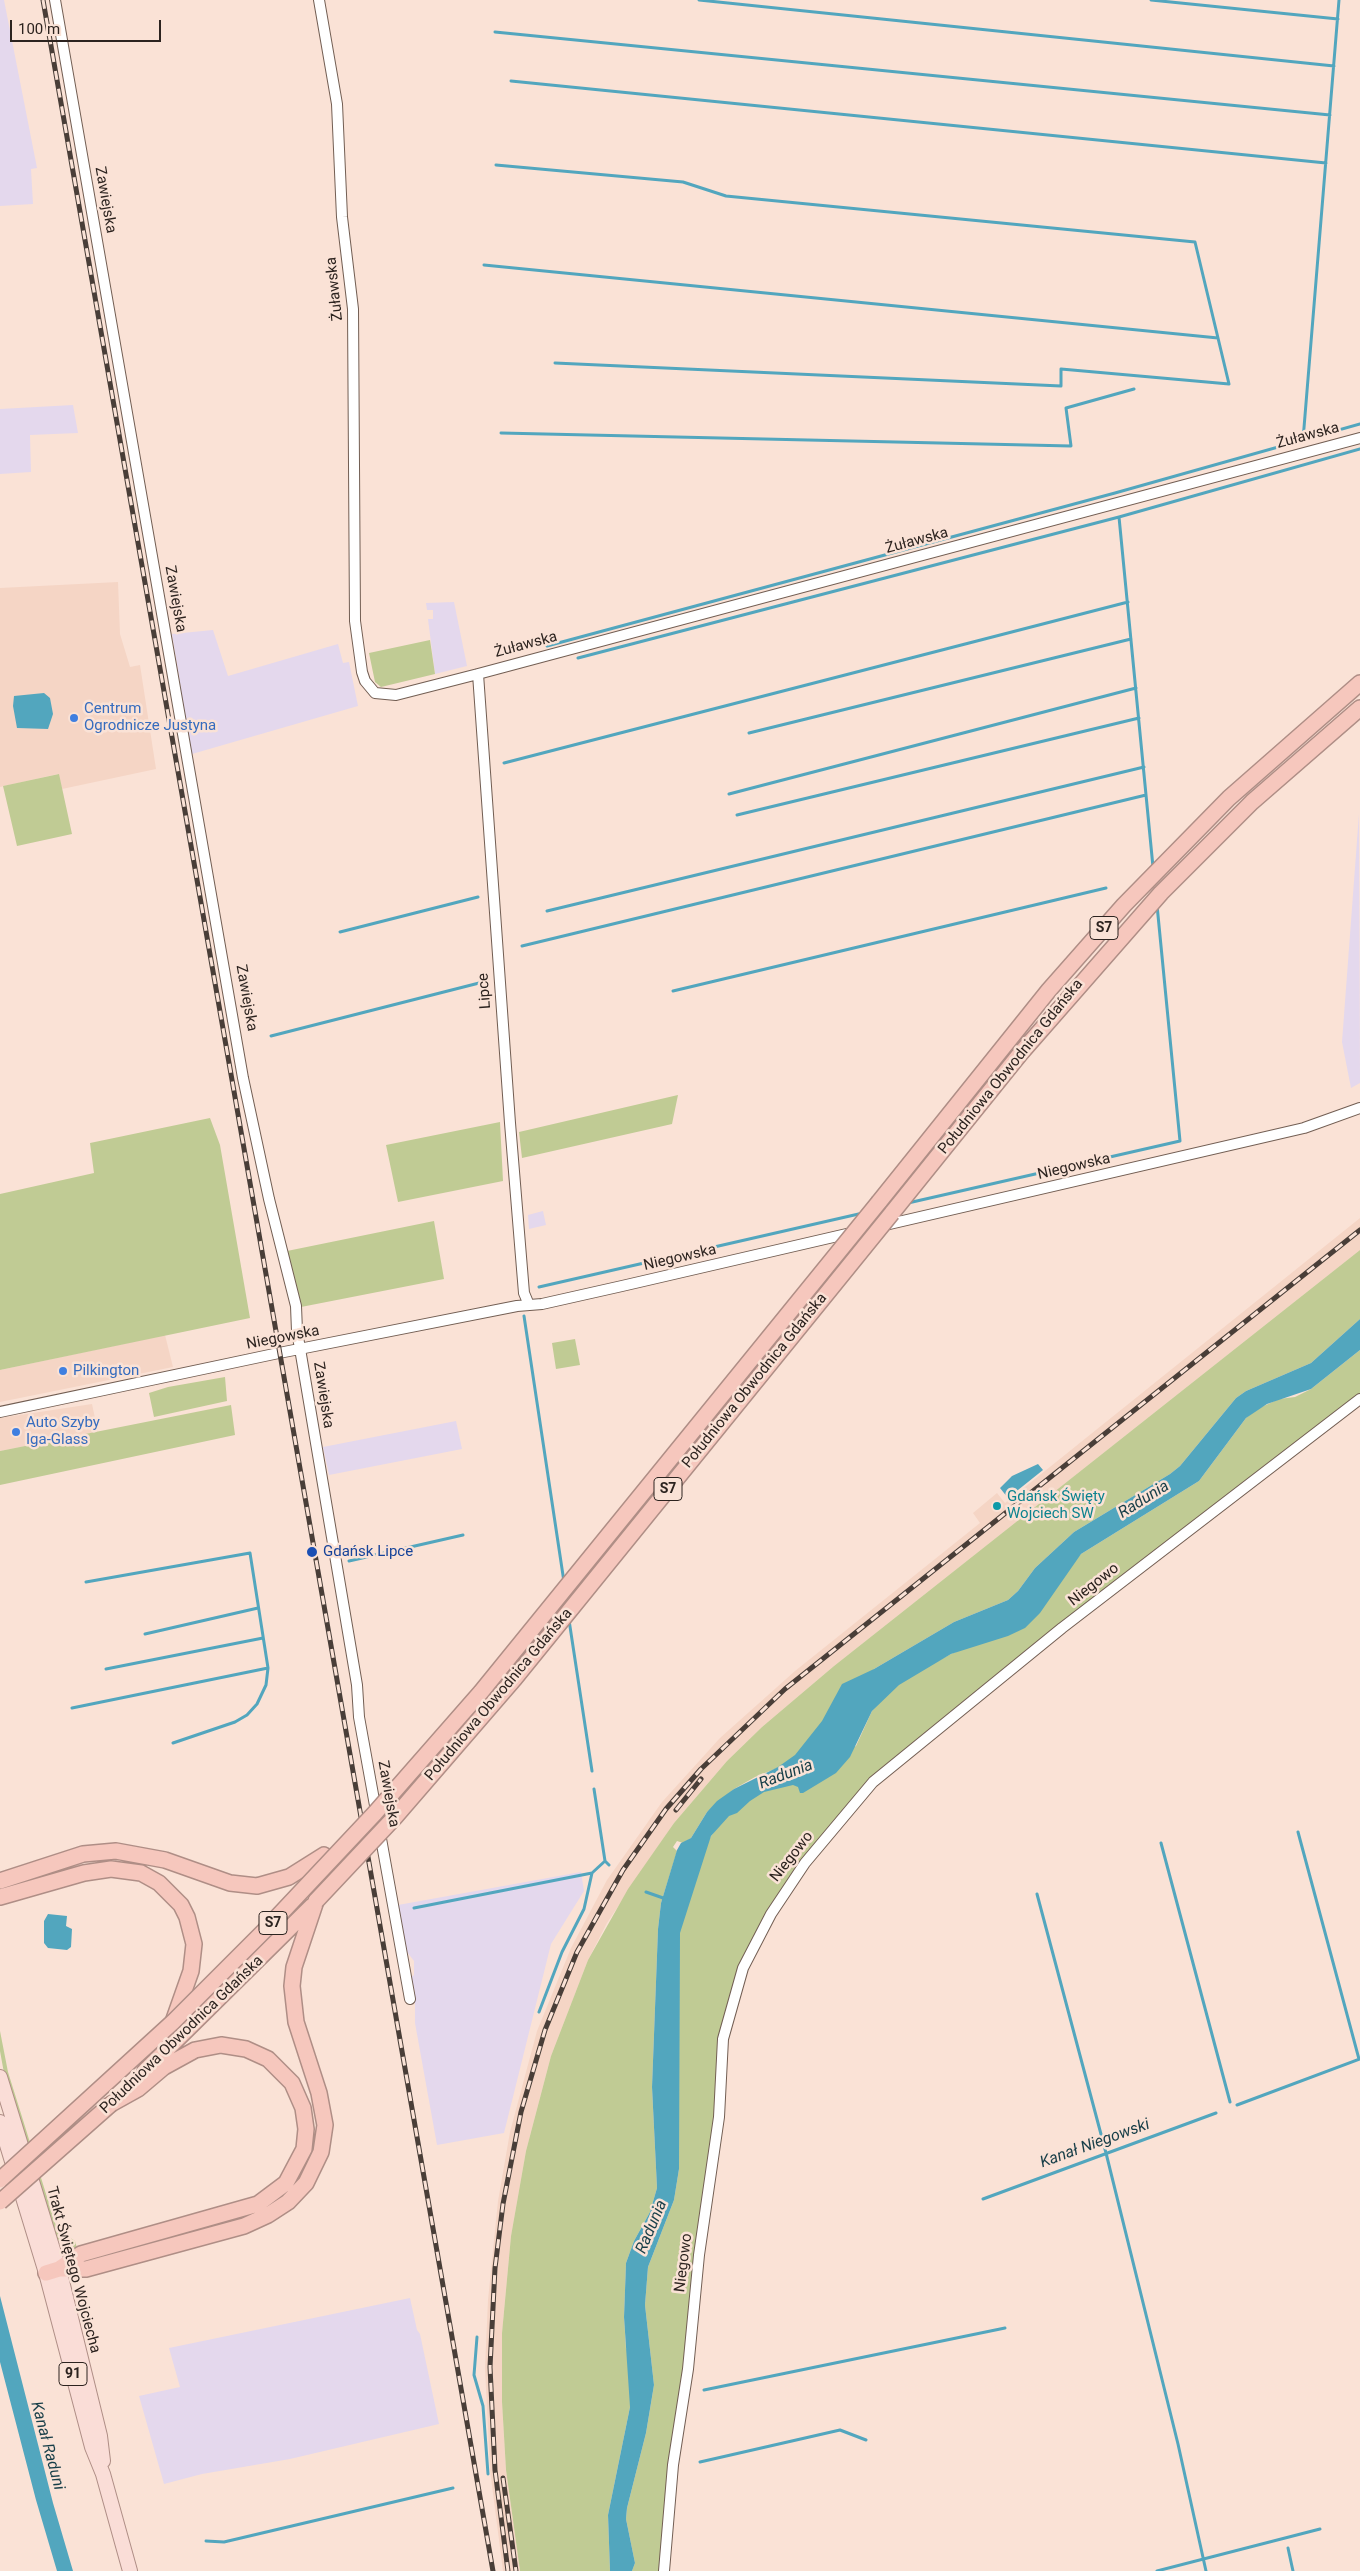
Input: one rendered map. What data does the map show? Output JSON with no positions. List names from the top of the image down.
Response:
{
  "streets": {
    "highway": ["S7", "Południowa Obwodnica Gdańska"],
    "main road": ["Trakt Świętego Wojciecha", "91"],
    "street": [
      "Zawiejska",
      "Żuławska",
      "Lipce",
      "Niegowska",
      "Niegowo"
    ]
  },
  "crossings": [
    ["Zawiejska", "Niegowska"],
    ["Żuławska", "Lipce"],
    ["Lipce", "Niegowska"]
  ],
  "water": ["Radunia", "Kanał Niegowski", "Kanał Raduni"],
  "places": [
    "Centrum Ogrodnicze Justyna",
    "Pilkington",
    "Auto Szyby Iga-Glass",
    "Gdańsk Święty Wojciech SW",
    "Gdańsk Lipce"
  ],
  "scale_bar": "100 m"
}
